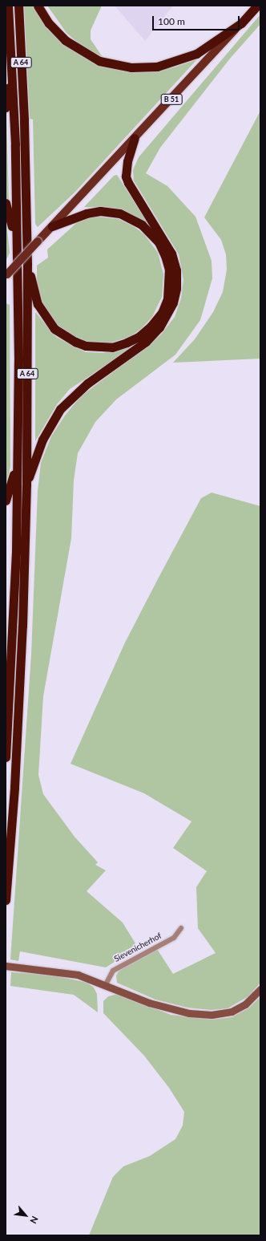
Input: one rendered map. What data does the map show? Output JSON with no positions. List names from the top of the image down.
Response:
{
  "streets": {
    "highway": ["A 64", "B 51"],
    "street": ["Sievenicherhof"]
  },
  "scale_bar": "100 m",
  "north": "bottom right"
}
